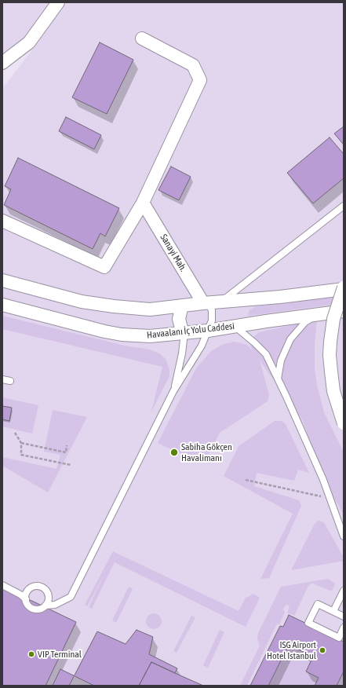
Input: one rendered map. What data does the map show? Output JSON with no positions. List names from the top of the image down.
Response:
{
  "streets": {
    "street": ["Sanayi Mah.", "Havaalanı İç Yolu Caddesi"]
  },
  "crossings": [
    ["Sanayi Mah.", "Havaalanı İç Yolu Caddesi"]
  ],
  "places": ["Sabiha Gökçen Havalimanı", "ISG Airport Hotel Istanbul", "VIP Terminal"]
}
